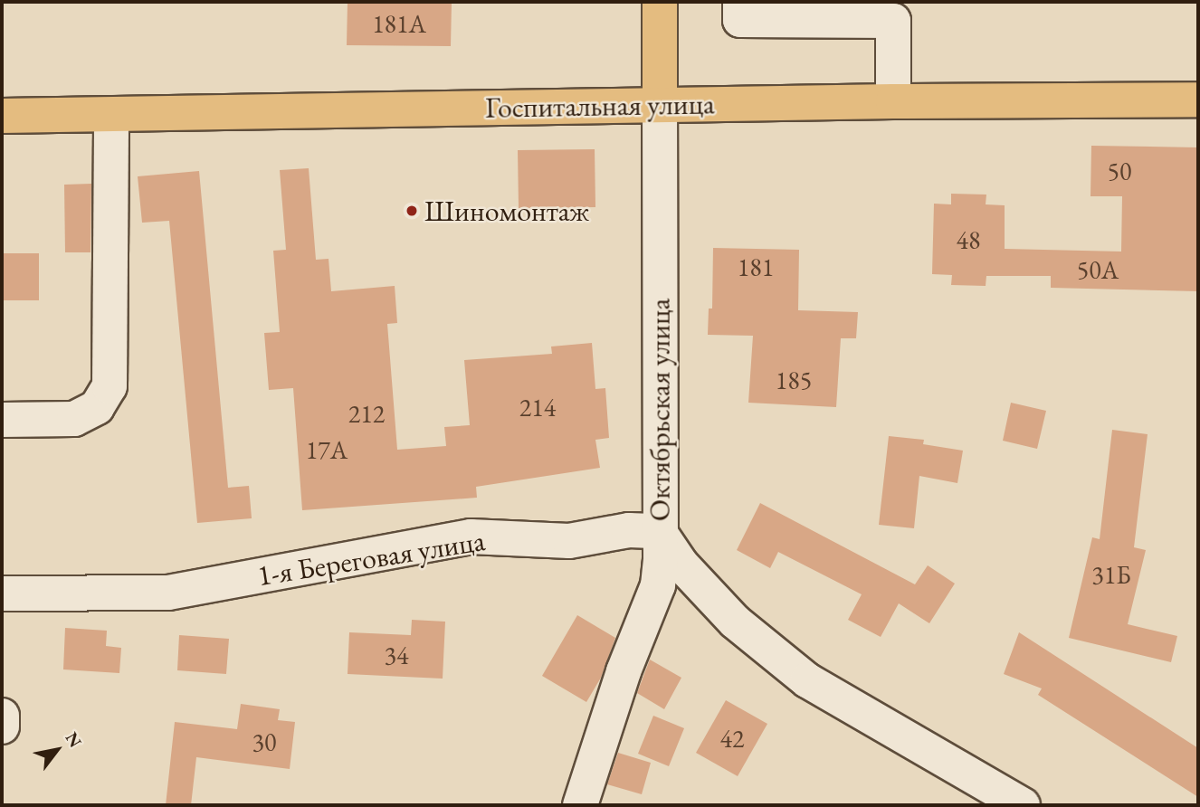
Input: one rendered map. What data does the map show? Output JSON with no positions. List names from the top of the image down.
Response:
{
  "streets": {
    "main road": ["Госпитальная улица", "Октябрьская улица"],
    "street": ["1-я Береговая улица"]
  },
  "crossings": [
    ["Госпитальная улица", "Октябрьская улица"],
    ["Октябрьская улица", "1-я Береговая улица"]
  ],
  "places": ["Шиномонтаж"],
  "house_numbers": [
    "181А",
    "50",
    "48",
    "181",
    "50А",
    "185",
    "214",
    "212",
    "17А",
    "31Б",
    "34",
    "42",
    "30"
  ],
  "north": "top right"
}
